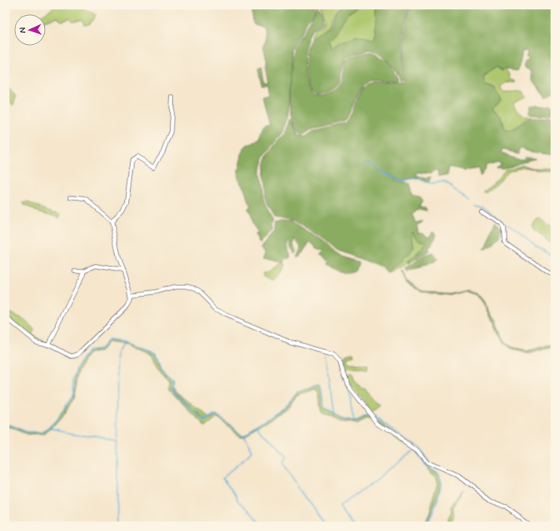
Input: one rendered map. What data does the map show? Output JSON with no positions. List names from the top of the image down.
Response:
{
  "north": "left"
}
